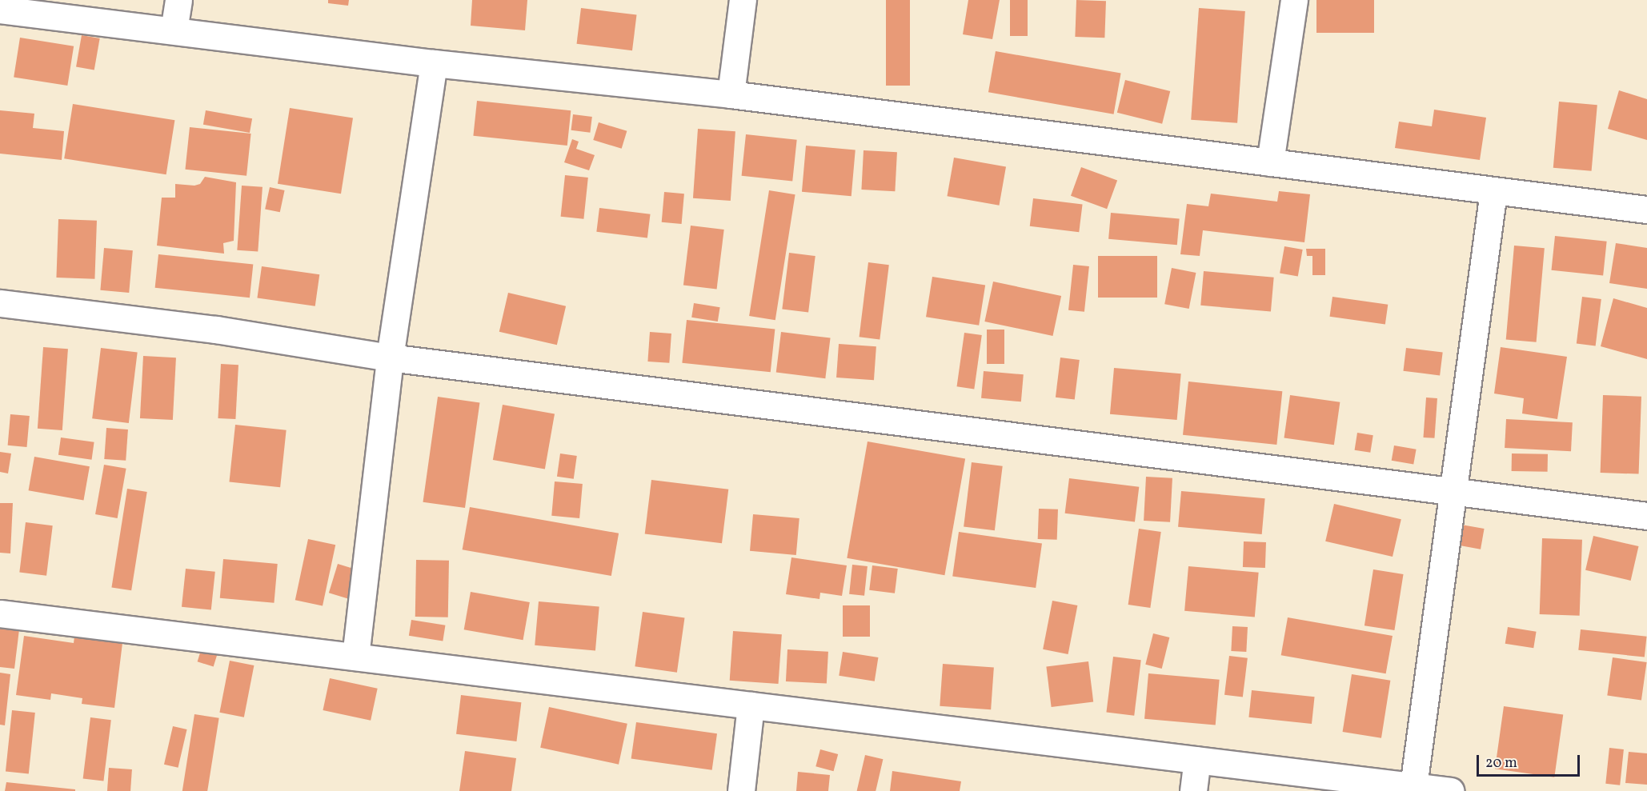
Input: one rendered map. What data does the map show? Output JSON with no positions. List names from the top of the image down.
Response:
{
  "scale_bar": "20 m"
}
